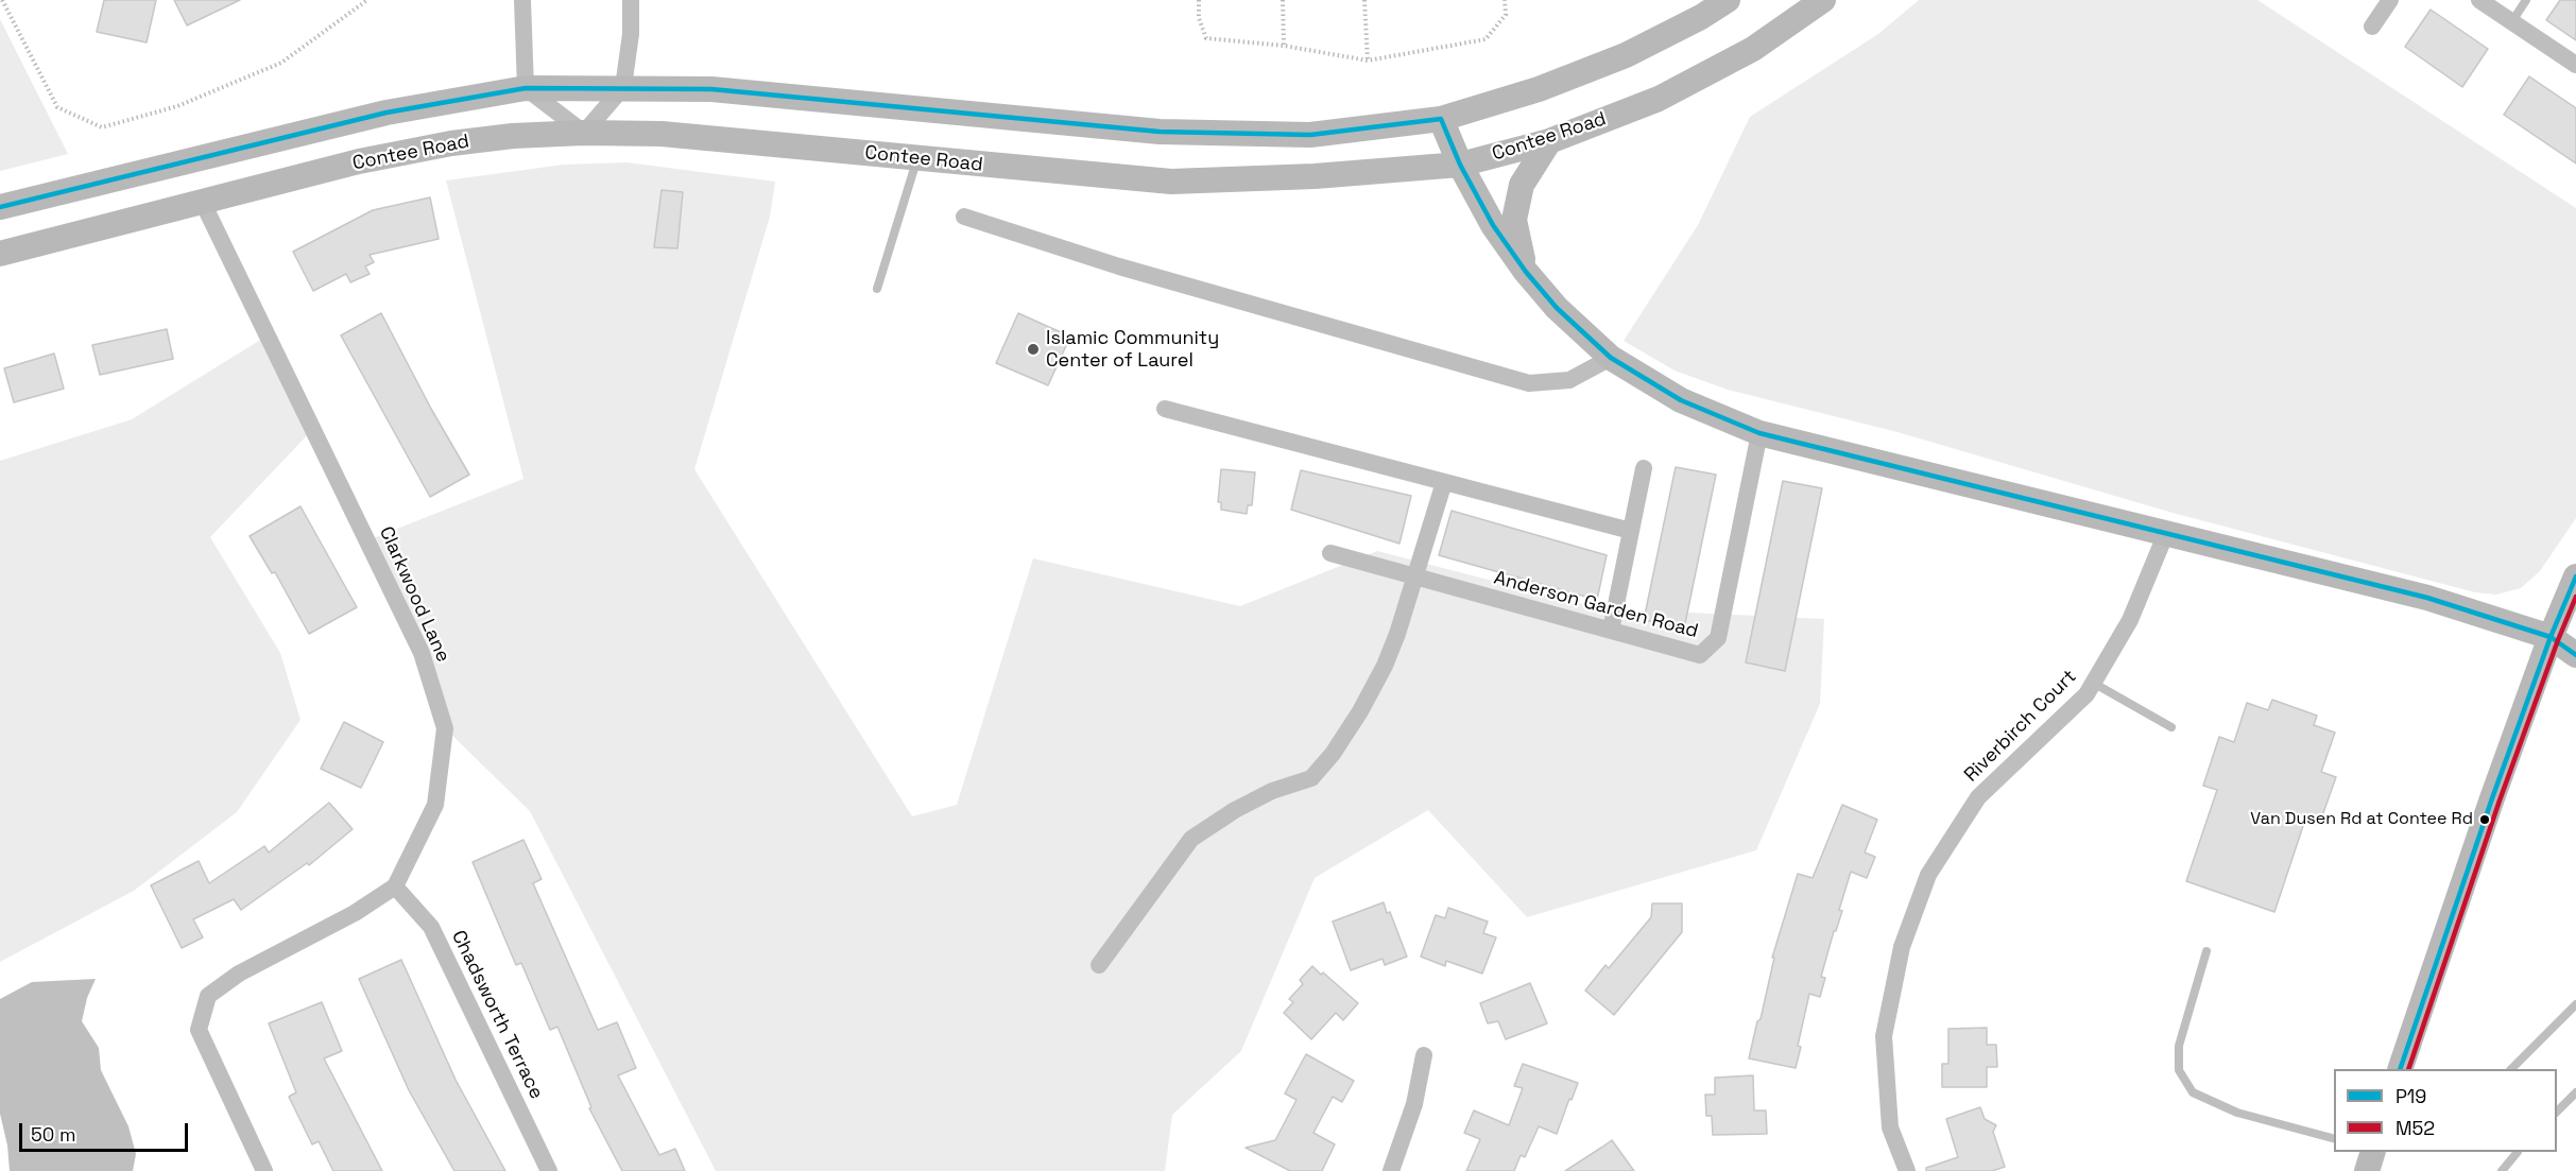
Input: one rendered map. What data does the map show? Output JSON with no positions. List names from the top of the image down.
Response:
{
  "streets": {
    "street": [
      "Contee Road",
      "Clarkwood Lane",
      "Anderson Garden Road",
      "Riverbirch Court",
      "Chadsworth Terrace"
    ]
  },
  "crossings": [
    ["Contee Road", "Clarkwood Lane"],
    ["Clarkwood Lane", "Chadsworth Terrace"]
  ],
  "places": ["Islamic Community Center of Laurel", "Van Dusen Rd at Contee Rd"],
  "lines": ["transit line P19", "transit line M52"],
  "legend": ["P19", "M52"],
  "scale_bar": "50 m"
}
